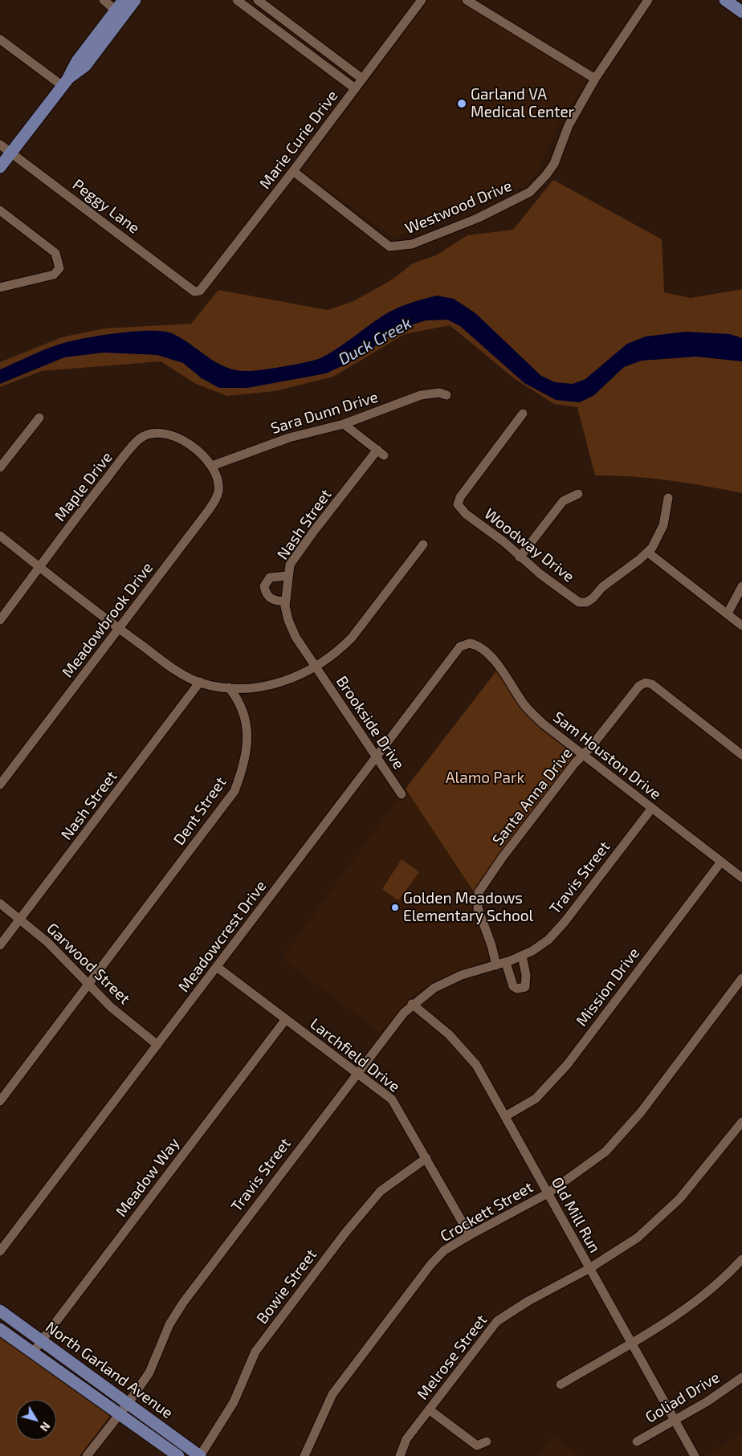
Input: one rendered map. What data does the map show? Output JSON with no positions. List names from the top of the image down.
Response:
{
  "streets": {
    "main road": ["North Garland Avenue"],
    "street": [
      "Marie Curie Drive",
      "Peggy Lane",
      "Westwood Drive",
      "Sara Dunn Drive",
      "Maple Drive",
      "Nash Street",
      "Woodway Drive",
      "Meadowbrook Drive",
      "Brookside Drive",
      "Sam Houston Drive",
      "Santa Anna Drive",
      "Dent Street",
      "Travis Street",
      "Meadowcrest Drive",
      "Garwood Street",
      "Mission Drive",
      "Larchfield Drive",
      "Meadow Way",
      "Crockett Street",
      "Old Mill Run",
      "Bowie Street",
      "Melrose Street",
      "Goliad Drive"
    ]
  },
  "crossings": [
    ["Marie Curie Drive", "Peggy Lane"],
    ["Marie Curie Drive", "Westwood Drive"],
    ["Sara Dunn Drive", "Maple Drive"],
    ["Sara Dunn Drive", "Nash Street"],
    ["Sara Dunn Drive", "Meadowbrook Drive"],
    ["Maple Drive", "Meadowbrook Drive"],
    ["Nash Street", "Brookside Drive"],
    ["Nash Street", "Garwood Street"],
    ["Brookside Drive", "Meadowcrest Drive"],
    ["Sam Houston Drive", "Santa Anna Drive"],
    ["Sam Houston Drive", "Travis Street"],
    ["Sam Houston Drive", "Meadowcrest Drive"],
    ["Sam Houston Drive", "Mission Drive"],
    ["Santa Anna Drive", "Travis Street"],
    ["Dent Street", "Garwood Street"],
    ["Travis Street", "Larchfield Drive"],
    ["Travis Street", "Old Mill Run"],
    ["Travis Street", "North Garland Avenue"],
    ["Meadowcrest Drive", "Garwood Street"],
    ["Meadowcrest Drive", "Larchfield Drive"],
    ["Mission Drive", "Old Mill Run"],
    ["Larchfield Drive", "Meadow Way"],
    ["Larchfield Drive", "Crockett Street"],
    ["Larchfield Drive", "Bowie Street"],
    ["Meadow Way", "North Garland Avenue"],
    ["Crockett Street", "Old Mill Run"],
    ["Old Mill Run", "Melrose Street"],
    ["Old Mill Run", "Goliad Drive"],
    ["Bowie Street", "North Garland Avenue"]
  ],
  "water": ["Duck Creek"],
  "parks": ["Alamo Park"],
  "places": ["Garland VA Medical Center", "Golden Meadows Elementary School"],
  "north": "bottom right"
}
